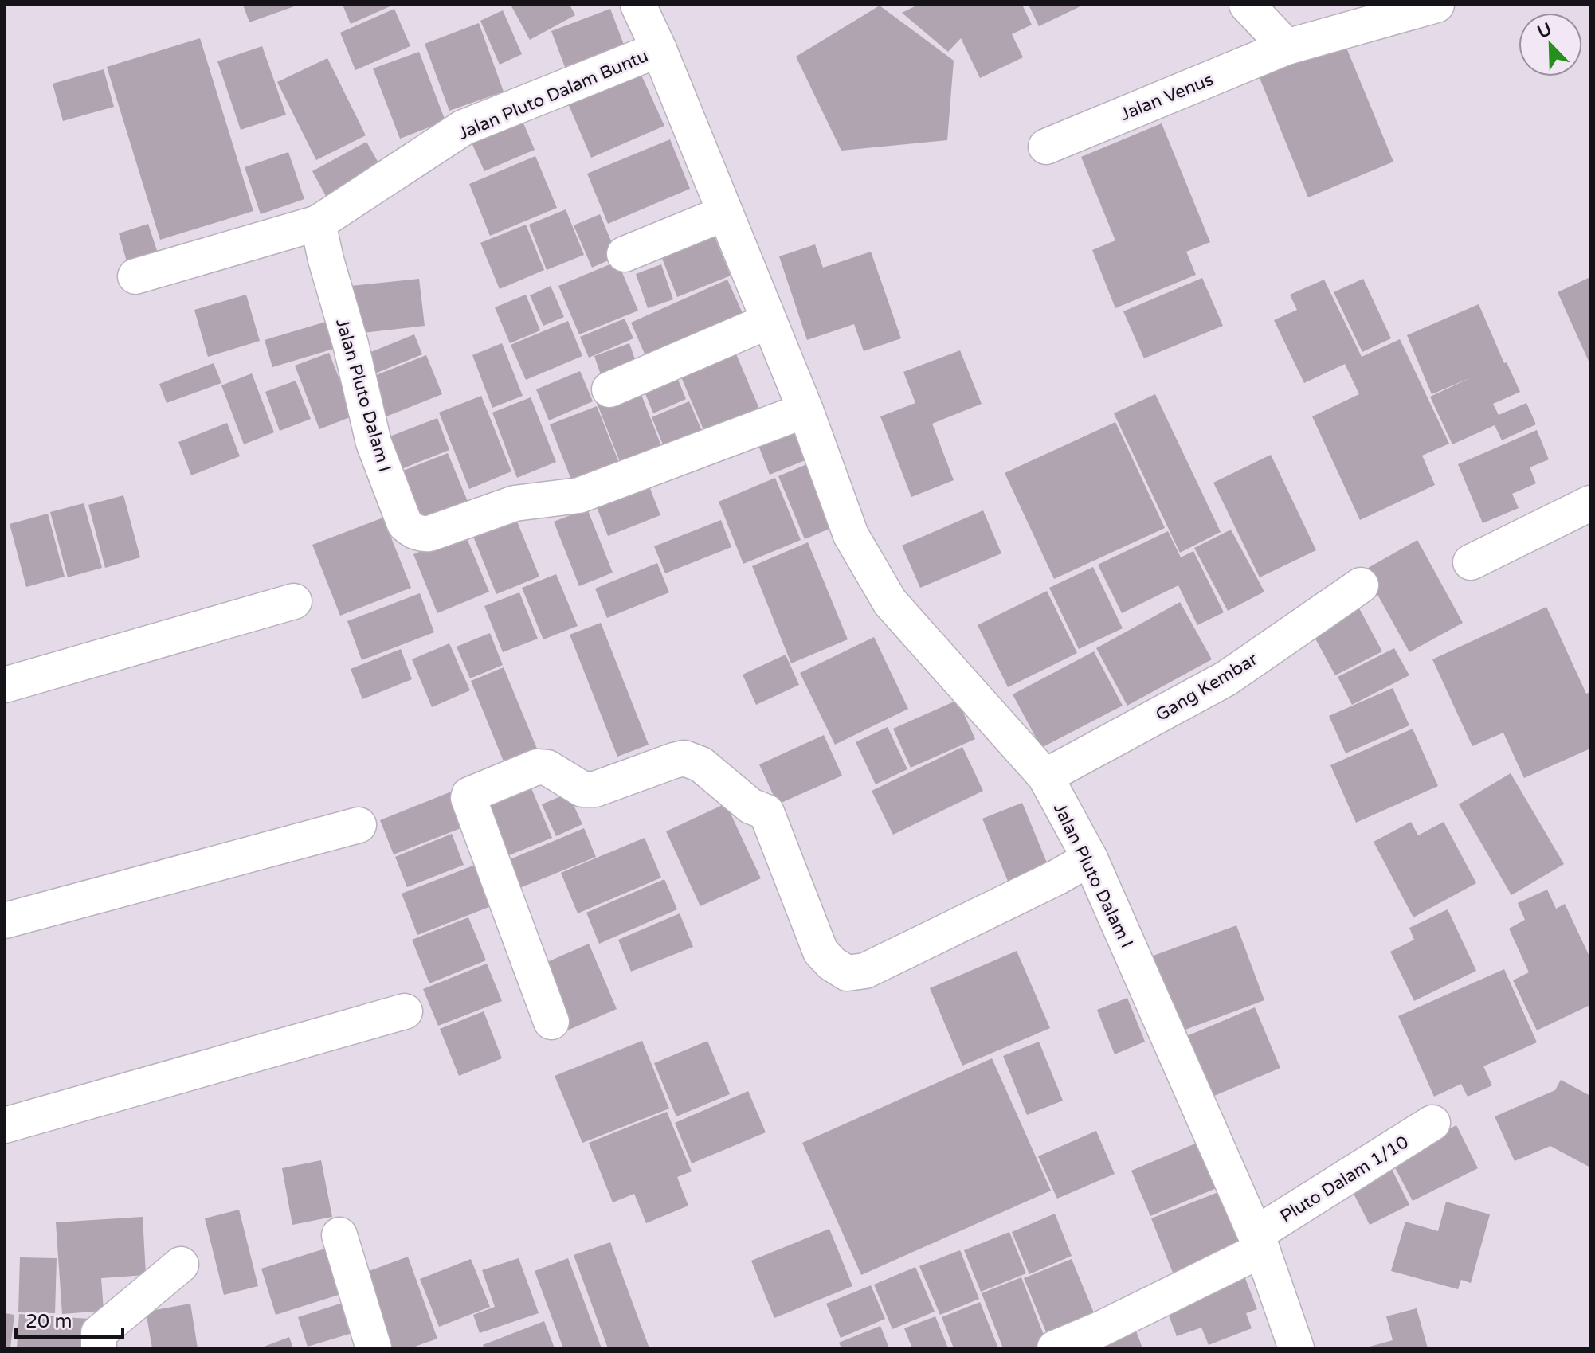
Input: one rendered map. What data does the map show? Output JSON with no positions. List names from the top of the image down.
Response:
{
  "streets": {
    "street": [
      "Jalan Pluto Dalam Buntu",
      "Jalan Venus",
      "Jalan Pluto Dalam I",
      "Gang Kembar",
      "Pluto Dalam 1/10"
    ]
  },
  "crossings": [
    ["Jalan Pluto Dalam Buntu", "Jalan Pluto Dalam I"],
    ["Jalan Pluto Dalam I", "Gang Kembar"],
    ["Jalan Pluto Dalam I", "Pluto Dalam 1/10"]
  ],
  "scale_bar": "20 m",
  "north": "top left"
}
